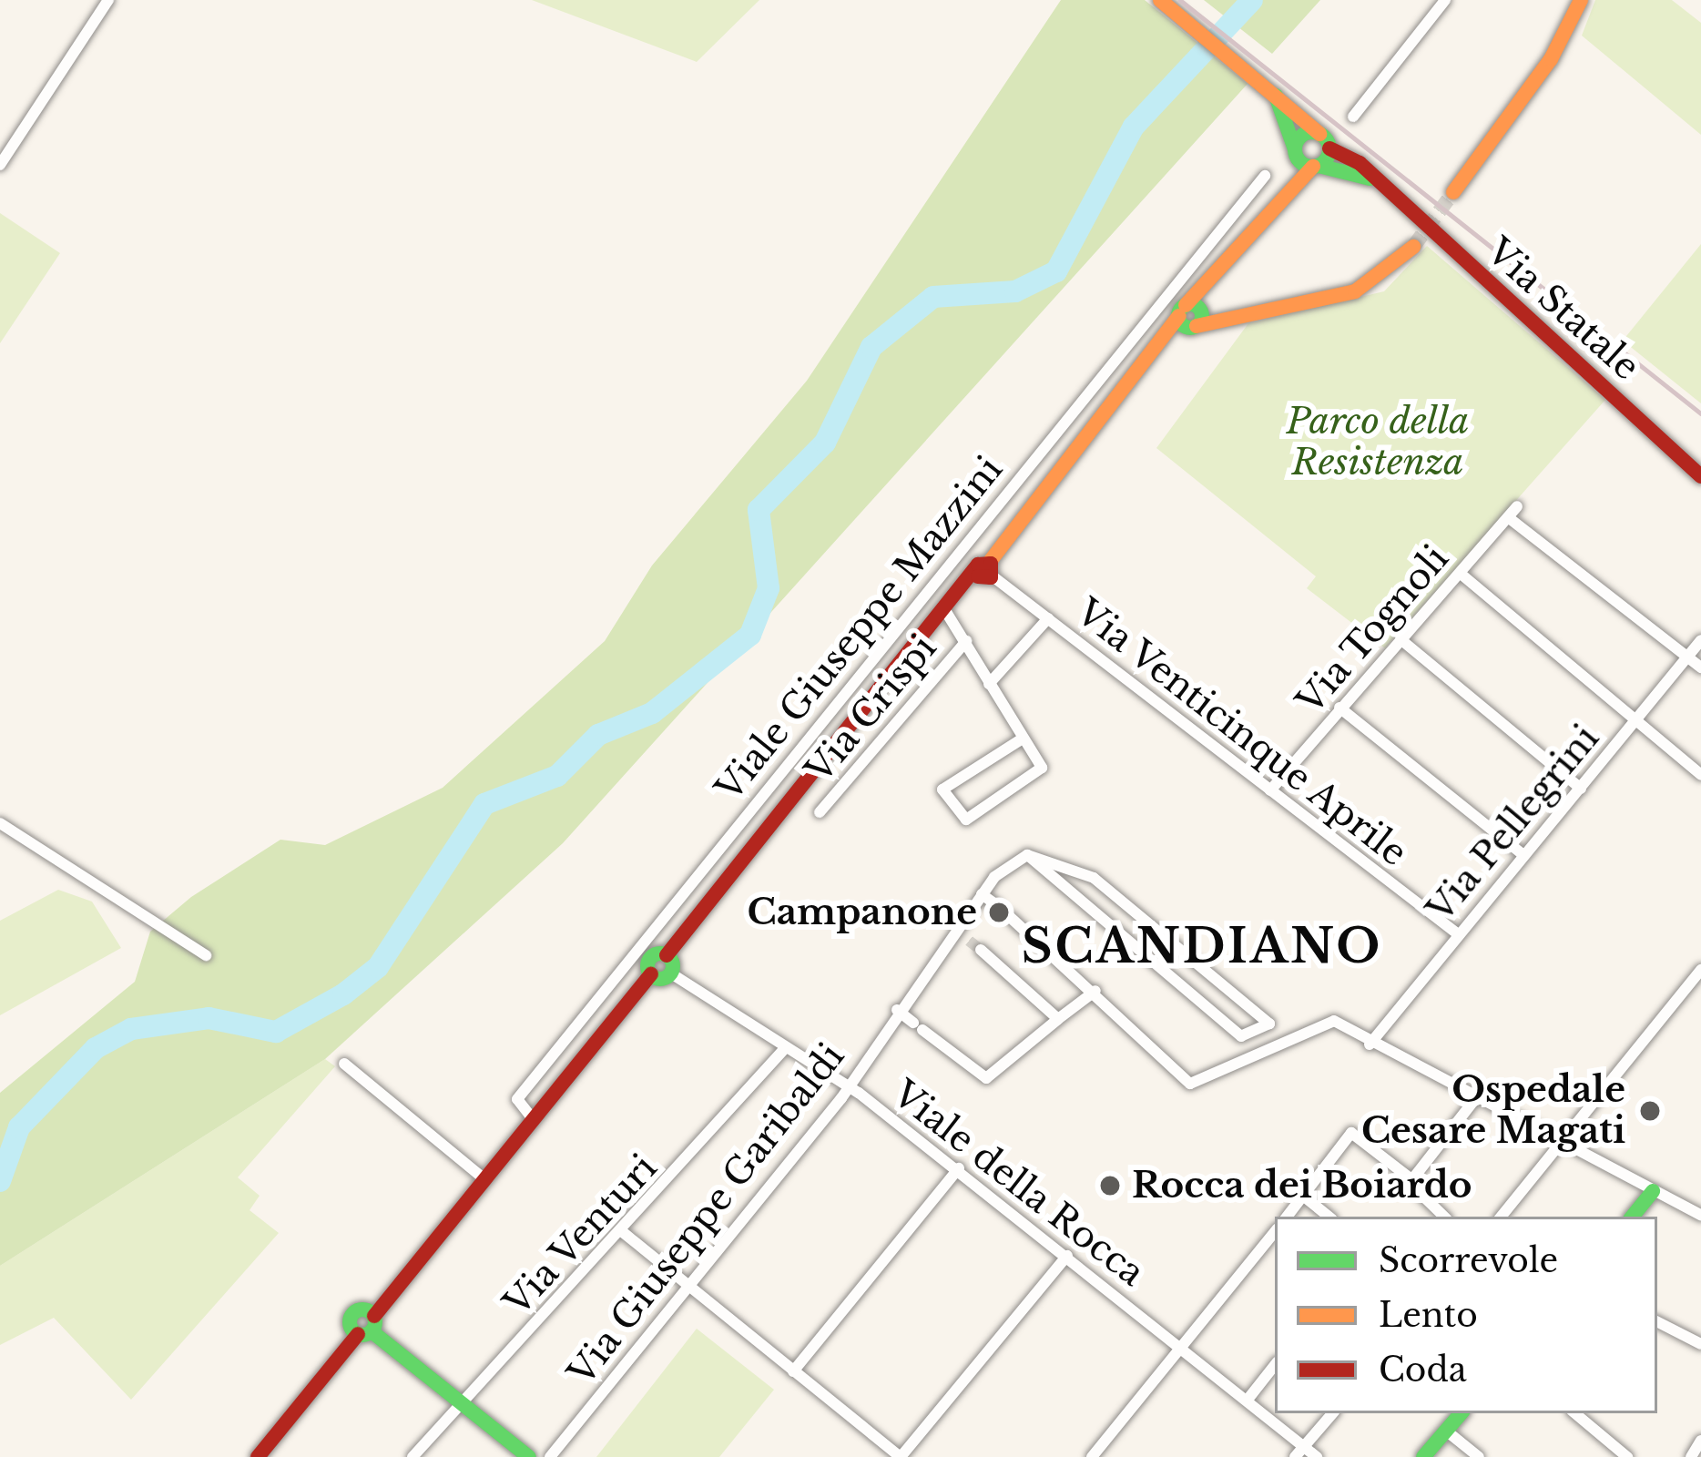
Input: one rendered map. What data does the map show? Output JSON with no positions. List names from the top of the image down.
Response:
{
  "streets": {
    "street": [
      "Via Statale",
      "Viale Giuseppe Mazzini",
      "Via Tognoli",
      "Via Crispi",
      "Via Venticinque Aprile",
      "Via Pellegrini",
      "Viale della Rocca",
      "Via Giuseppe Garibaldi",
      "Via Venturi"
    ]
  },
  "crossings": [
    ["Via Statale", "Viale Giuseppe Mazzini"],
    ["Viale Giuseppe Mazzini", "Via Venticinque Aprile"],
    ["Via Tognoli", "Via Venticinque Aprile"],
    ["Via Tognoli", "Via Pellegrini"],
    ["Via Venticinque Aprile", "Via Pellegrini"],
    ["Viale della Rocca", "Via Giuseppe Garibaldi"],
    ["Viale della Rocca", "Via Venturi"]
  ],
  "districts": ["SCANDIANO"],
  "parks": ["Parco della Resistenza"],
  "places": ["Campanone", "Ospedale Cesare Magati", "Rocca dei Boiardo"],
  "legend": ["Scorrevole", "Lento", "Coda"]
}
